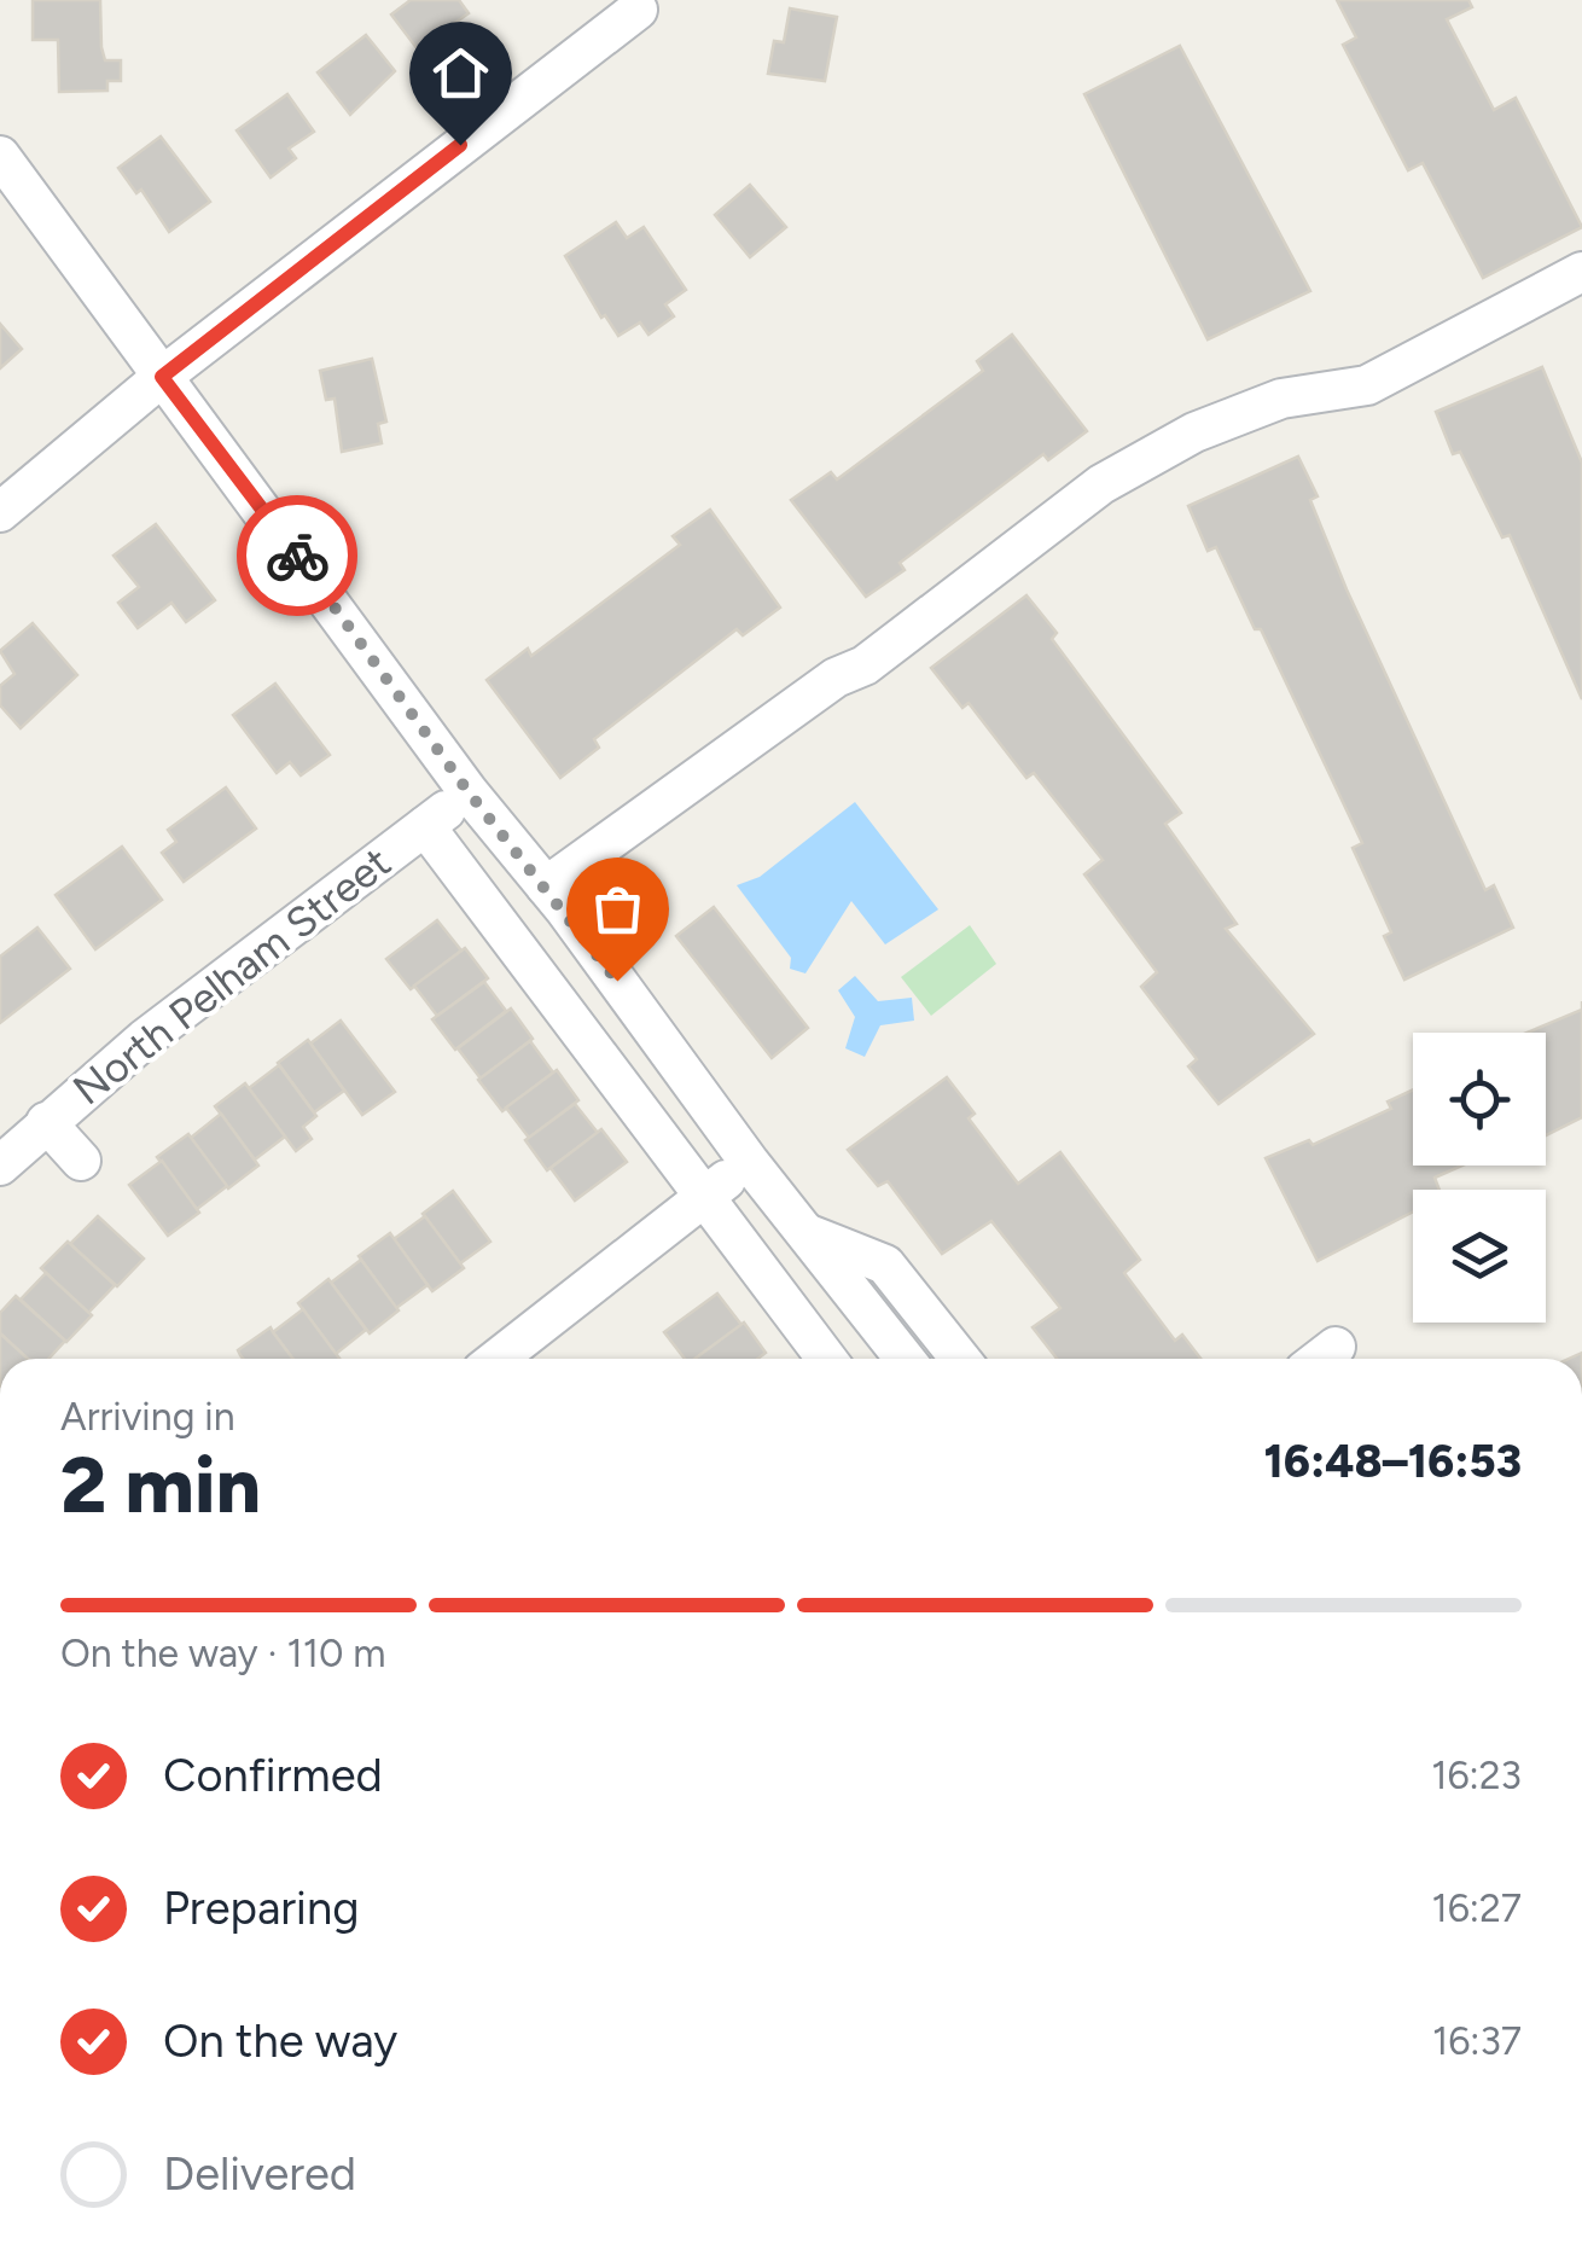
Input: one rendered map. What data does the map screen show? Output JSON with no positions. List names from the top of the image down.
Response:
{
  "streets": {
    "street": ["North Pelham Street"]
  },
  "page": {
    "heading": ["2 min", "Arriving in", "16:48–16:53"],
    "bar": "On the way · 110 m",
    "list": [
      ["Confirmed", "16:23"],
      ["Preparing", "16:27"],
      ["On the way", "16:37"],
      "Delivered"
    ]
  }
}
